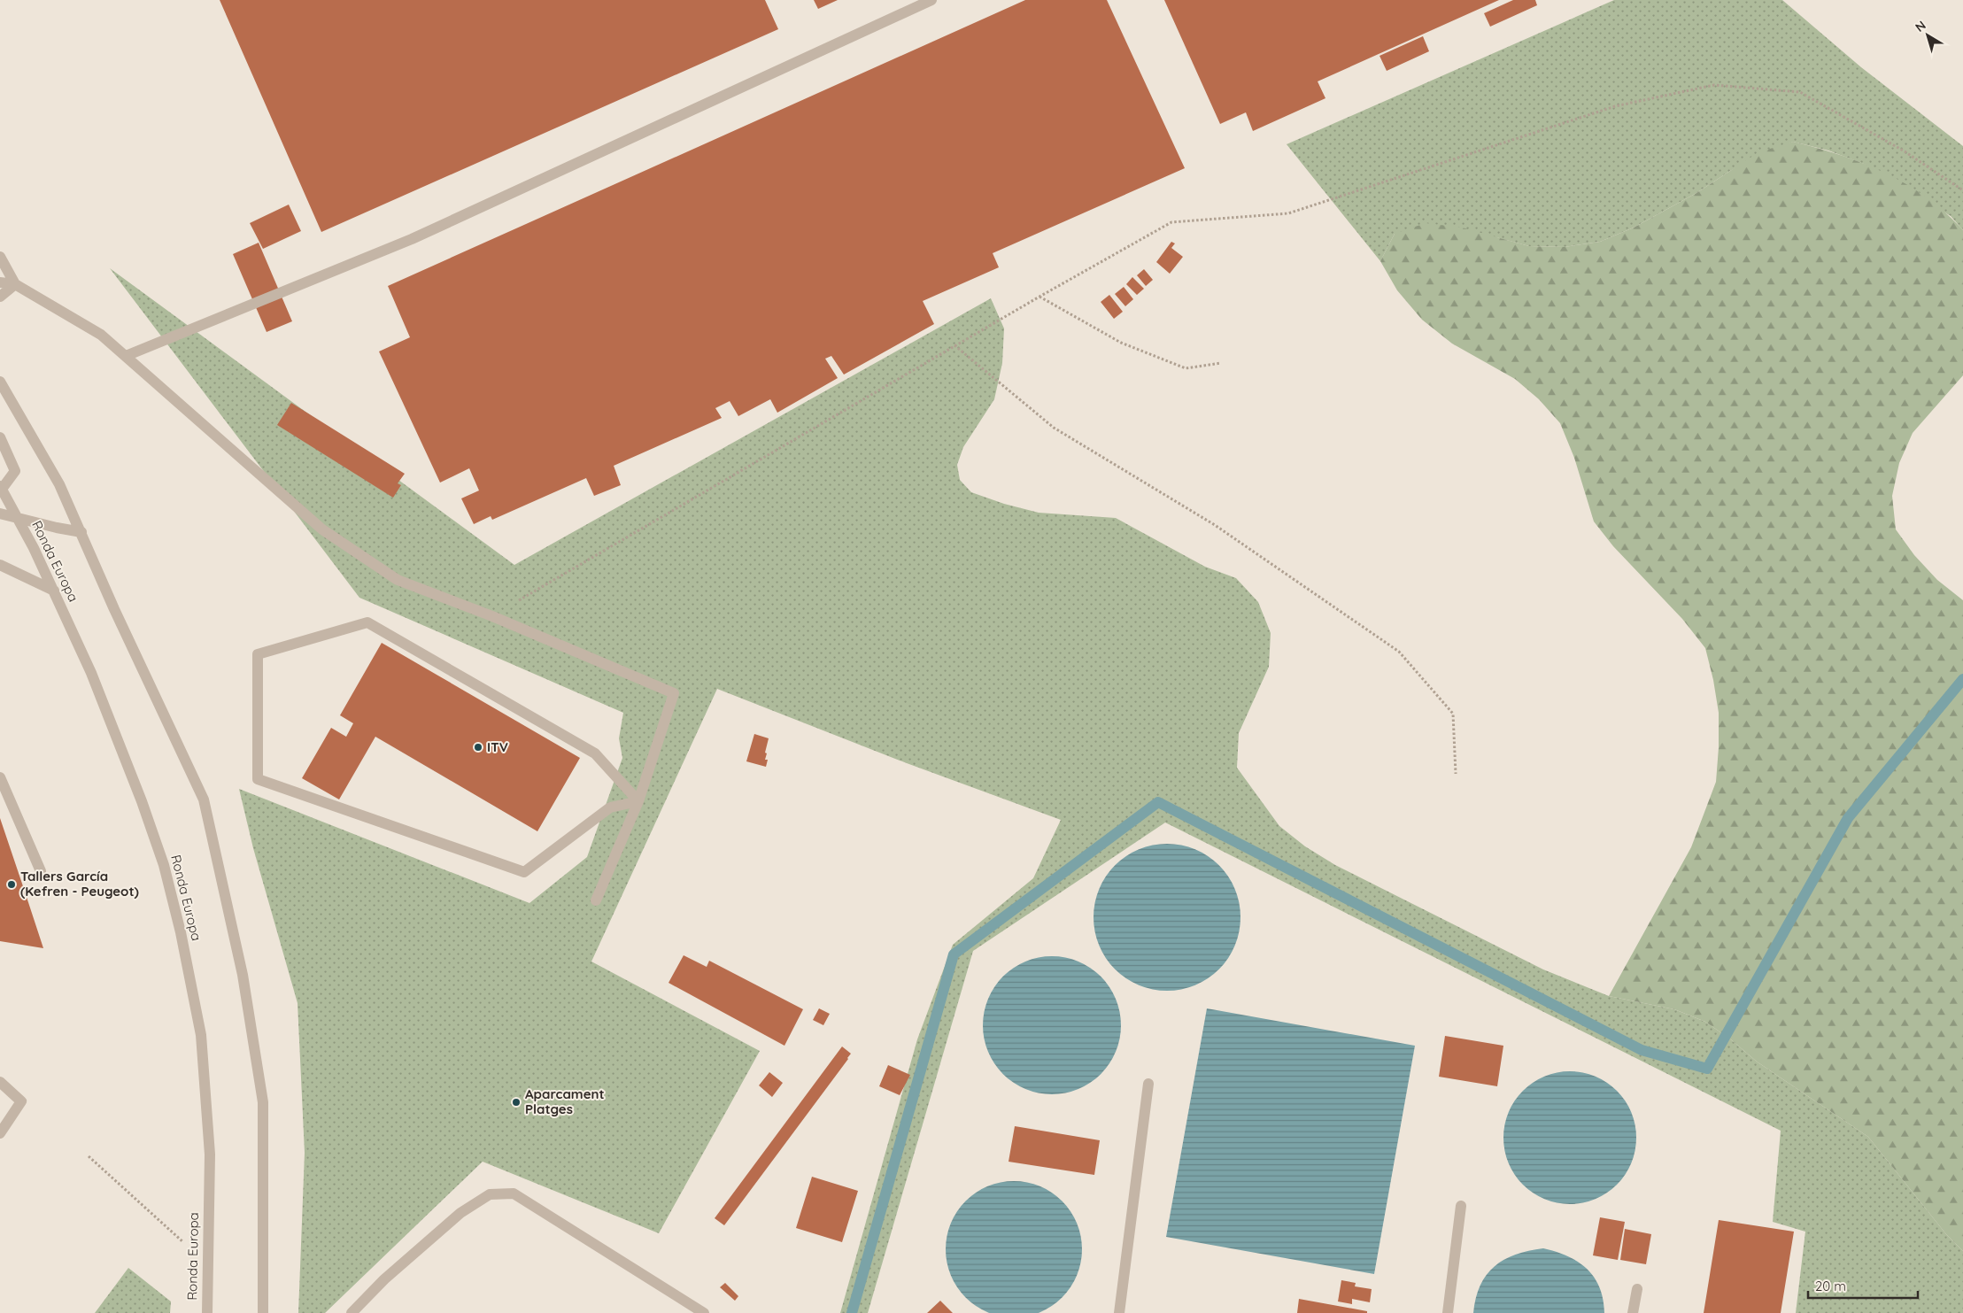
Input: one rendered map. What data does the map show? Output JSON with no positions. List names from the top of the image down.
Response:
{
  "streets": {
    "street": ["Ronda Europa"]
  },
  "places": ["ITV", "Tallers García (Kefren - Peugeot)", "Aparcament Platges"],
  "scale_bar": "20 m",
  "north": "top left"
}
